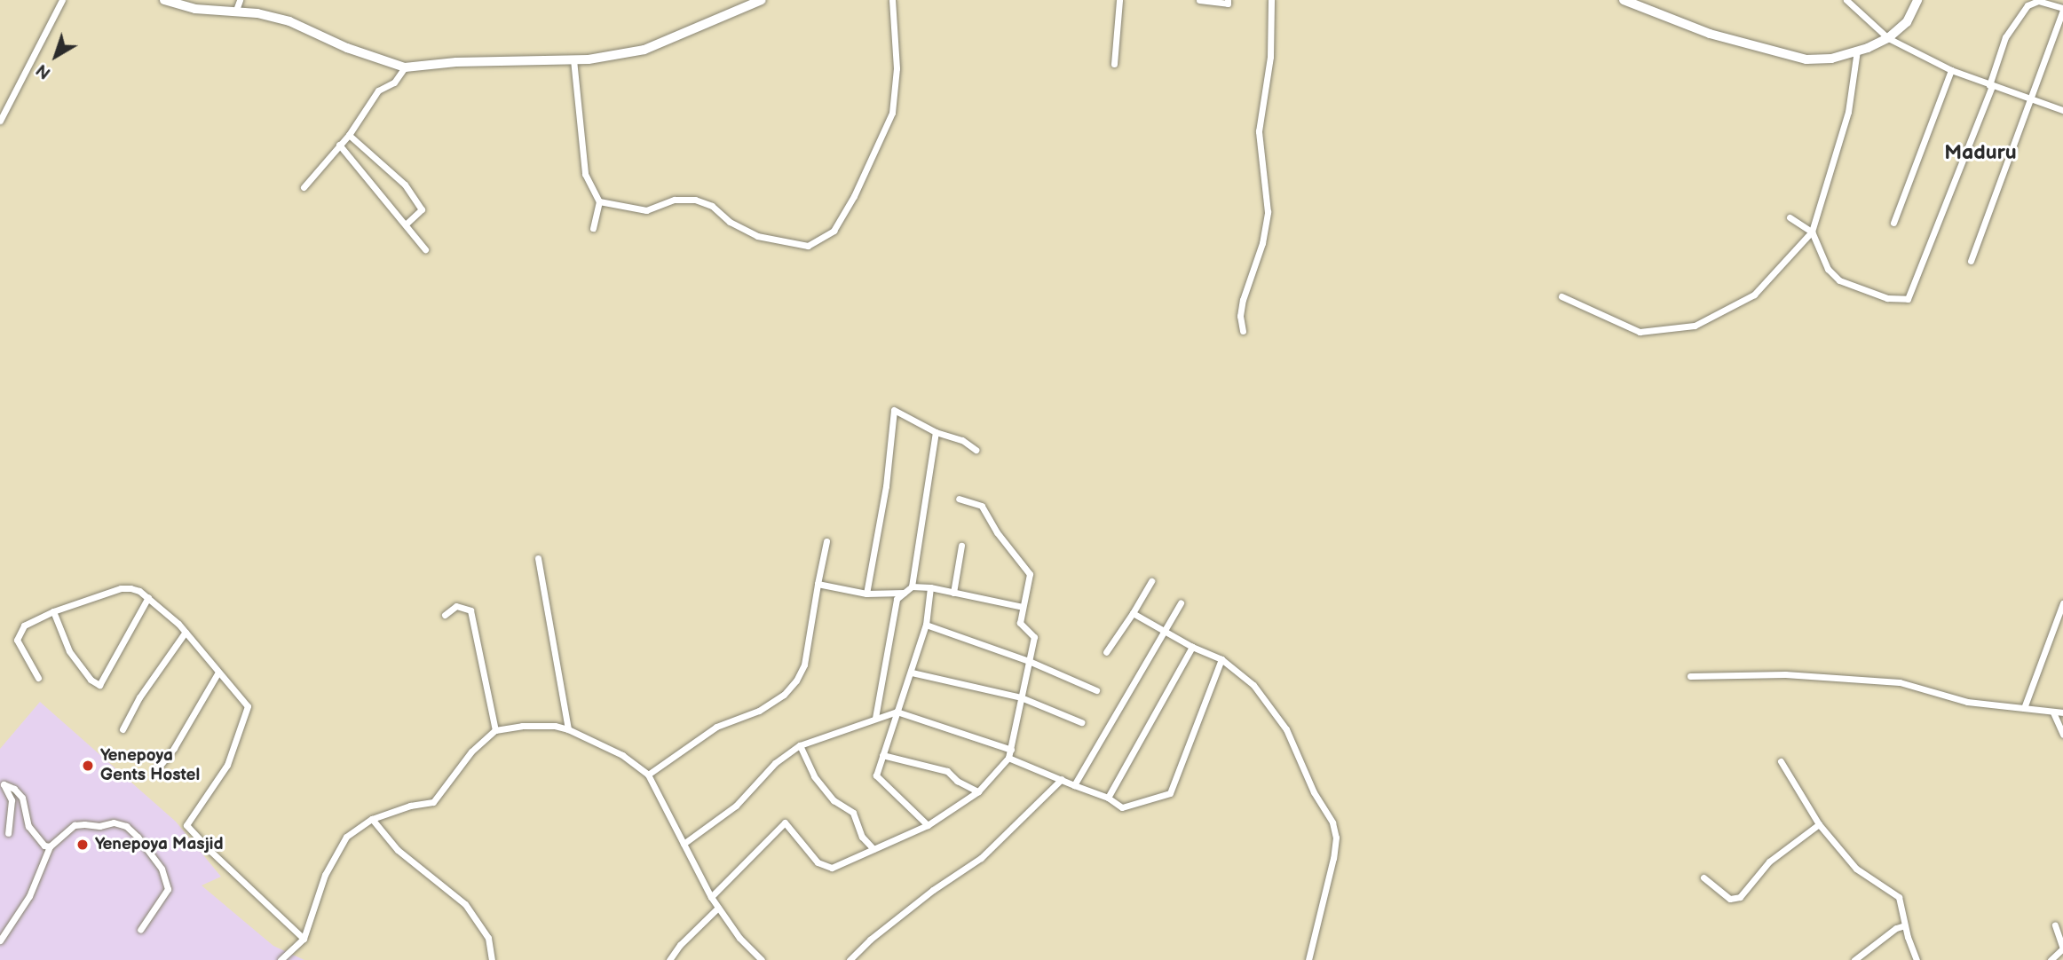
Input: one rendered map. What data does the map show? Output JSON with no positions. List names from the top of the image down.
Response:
{
  "districts": ["Maduru"],
  "places": ["Yenepoya Gents Hostel", "Yenepoya Masjid"],
  "north": "bottom left"
}
